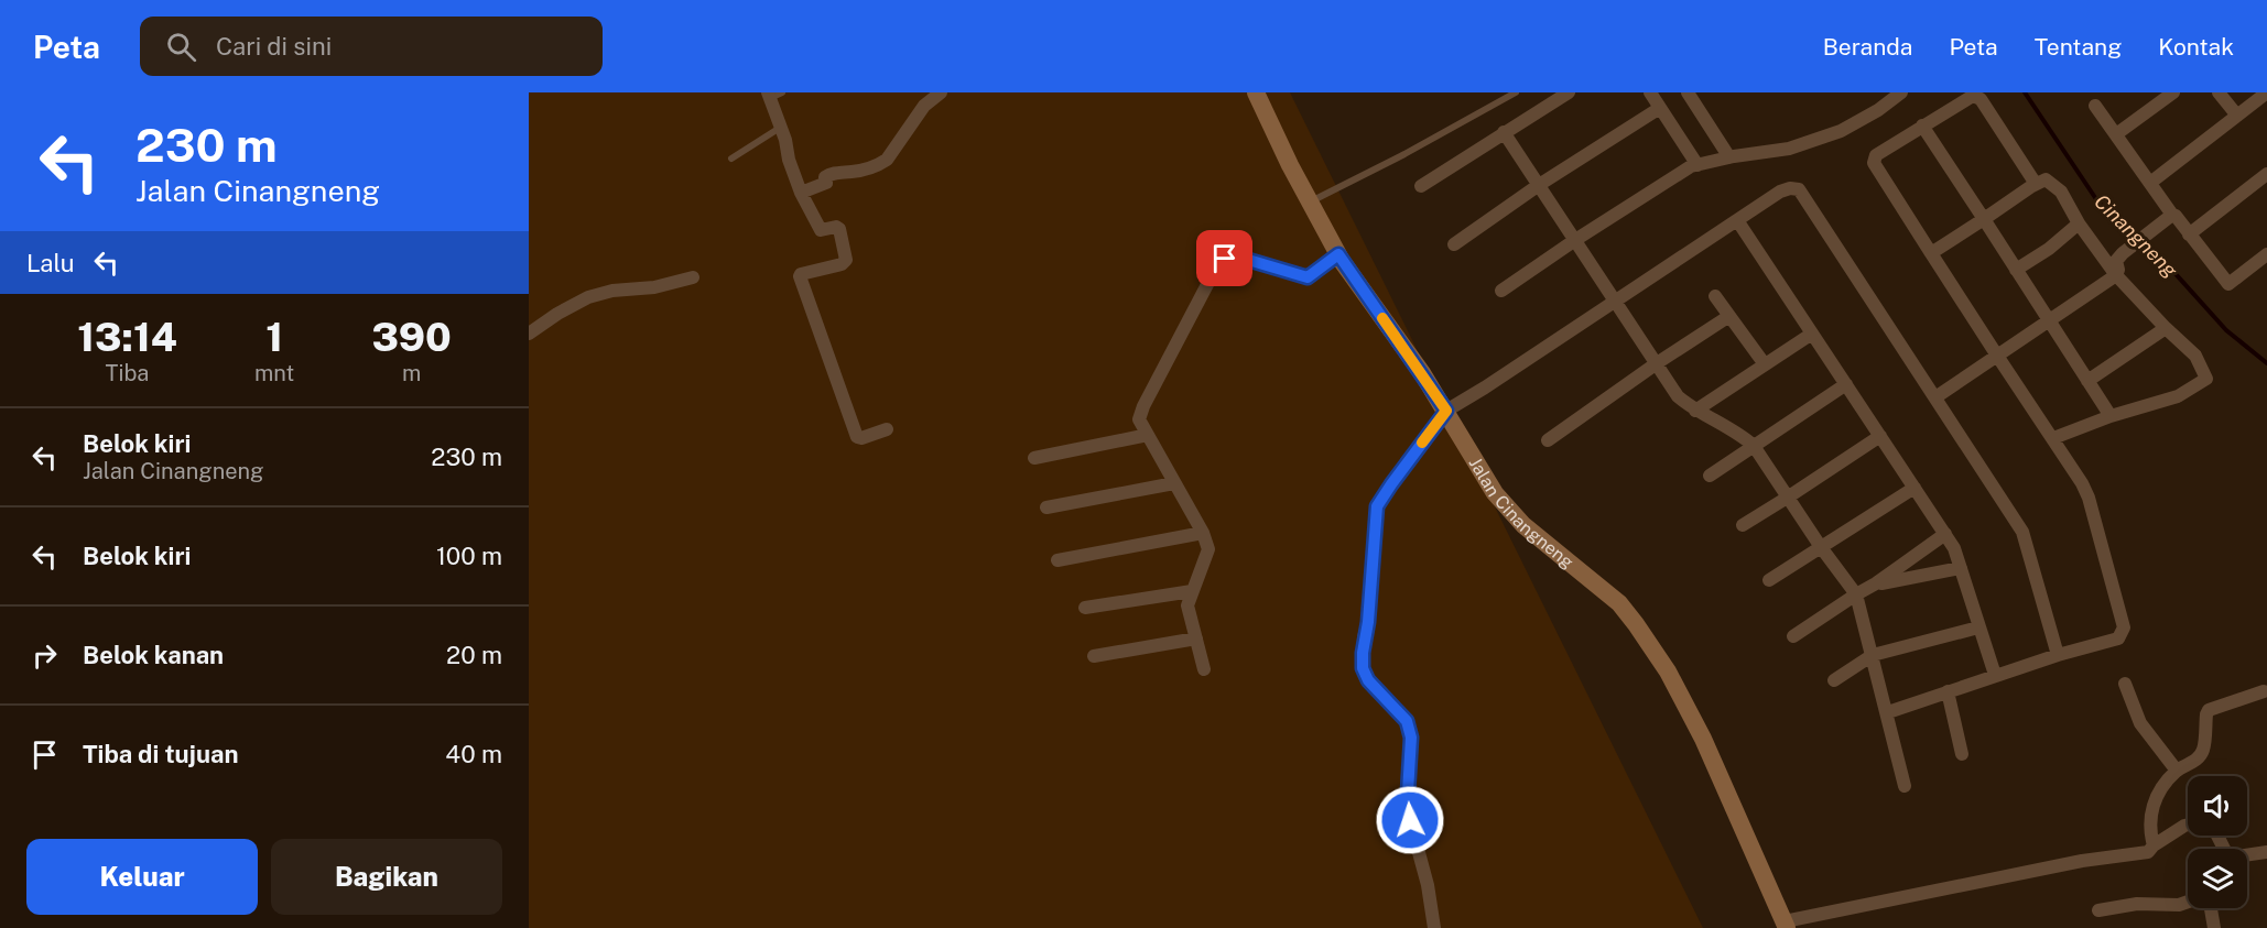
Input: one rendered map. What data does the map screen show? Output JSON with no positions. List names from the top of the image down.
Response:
{
  "streets": {
    "street": ["Jalan Cinangneng"]
  },
  "water": ["Cinangneng"],
  "page": {
    "header": "Peta",
    "search": "Cari di sini",
    "nav": [
      "Beranda",
      "Peta",
      "Tentang",
      "Kontak"
    ],
    "turn": ["230 m", "Jalan Cinangneng"],
    "then": "Lalu",
    "eta": [
      "13:14",
      "Tiba",
      "1",
      "mnt",
      "390",
      "m"
    ],
    "list": [
      {
        "name": "Belok kiri",
        "note": "Jalan Cinangneng",
        "value": "230 m"
      },
      {
        "name": "Belok kiri",
        "value": "100 m"
      },
      {
        "name": "Belok kanan",
        "value": "20 m"
      },
      {
        "name": "Tiba di tujuan",
        "value": "40 m"
      }
    ],
    "buttons": ["Keluar", "Bagikan"]
  }
}
